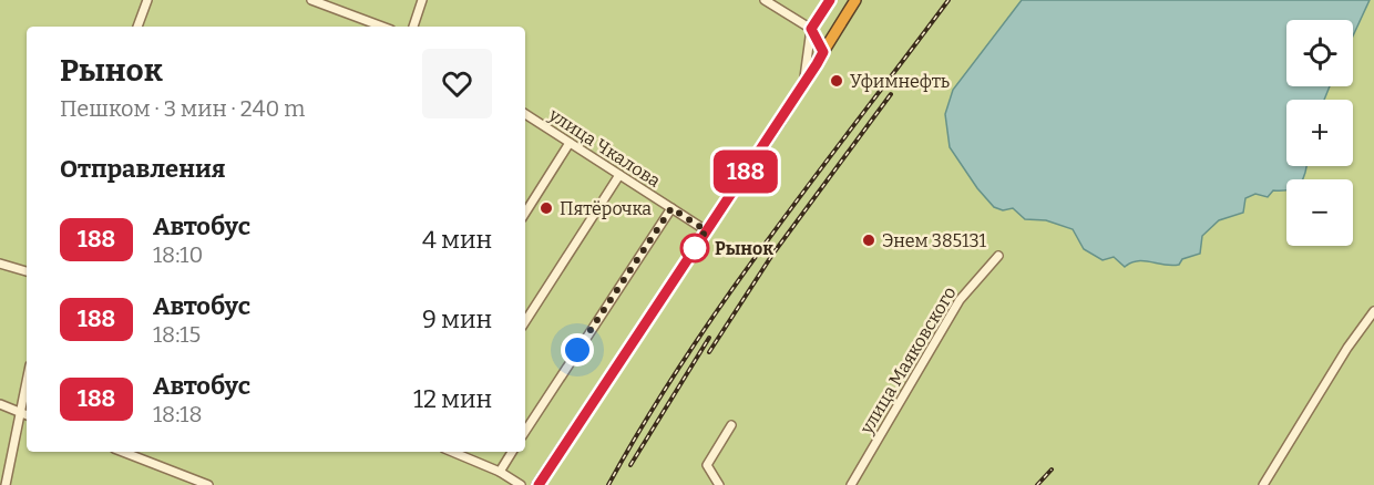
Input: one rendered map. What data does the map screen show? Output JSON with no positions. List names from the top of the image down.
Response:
{
  "streets": {
    "street": ["улица Чкалова", "улица Маяковского"]
  },
  "places": [
    "Уфимнефть",
    "Пятёрочка",
    "Энем 385131",
    "Рынок"
  ],
  "lines": ["bus line 188"],
  "page": {
    "on_map": "188",
    "map_buttons": ["+", "−"],
    "heading": [
      ["Рынок", "Пешком · 3 мин · 240 m"],
      "Отправления"
    ],
    "list": [
      {
        "mark": "188",
        "name": "Автобус",
        "note": "18:10",
        "value": "4 мин"
      },
      {
        "mark": "188",
        "name": "Автобус",
        "note": "18:15",
        "value": "9 мин"
      },
      {
        "mark": "188",
        "name": "Автобус",
        "note": "18:18",
        "value": "12 мин"
      }
    ]
  }
}
